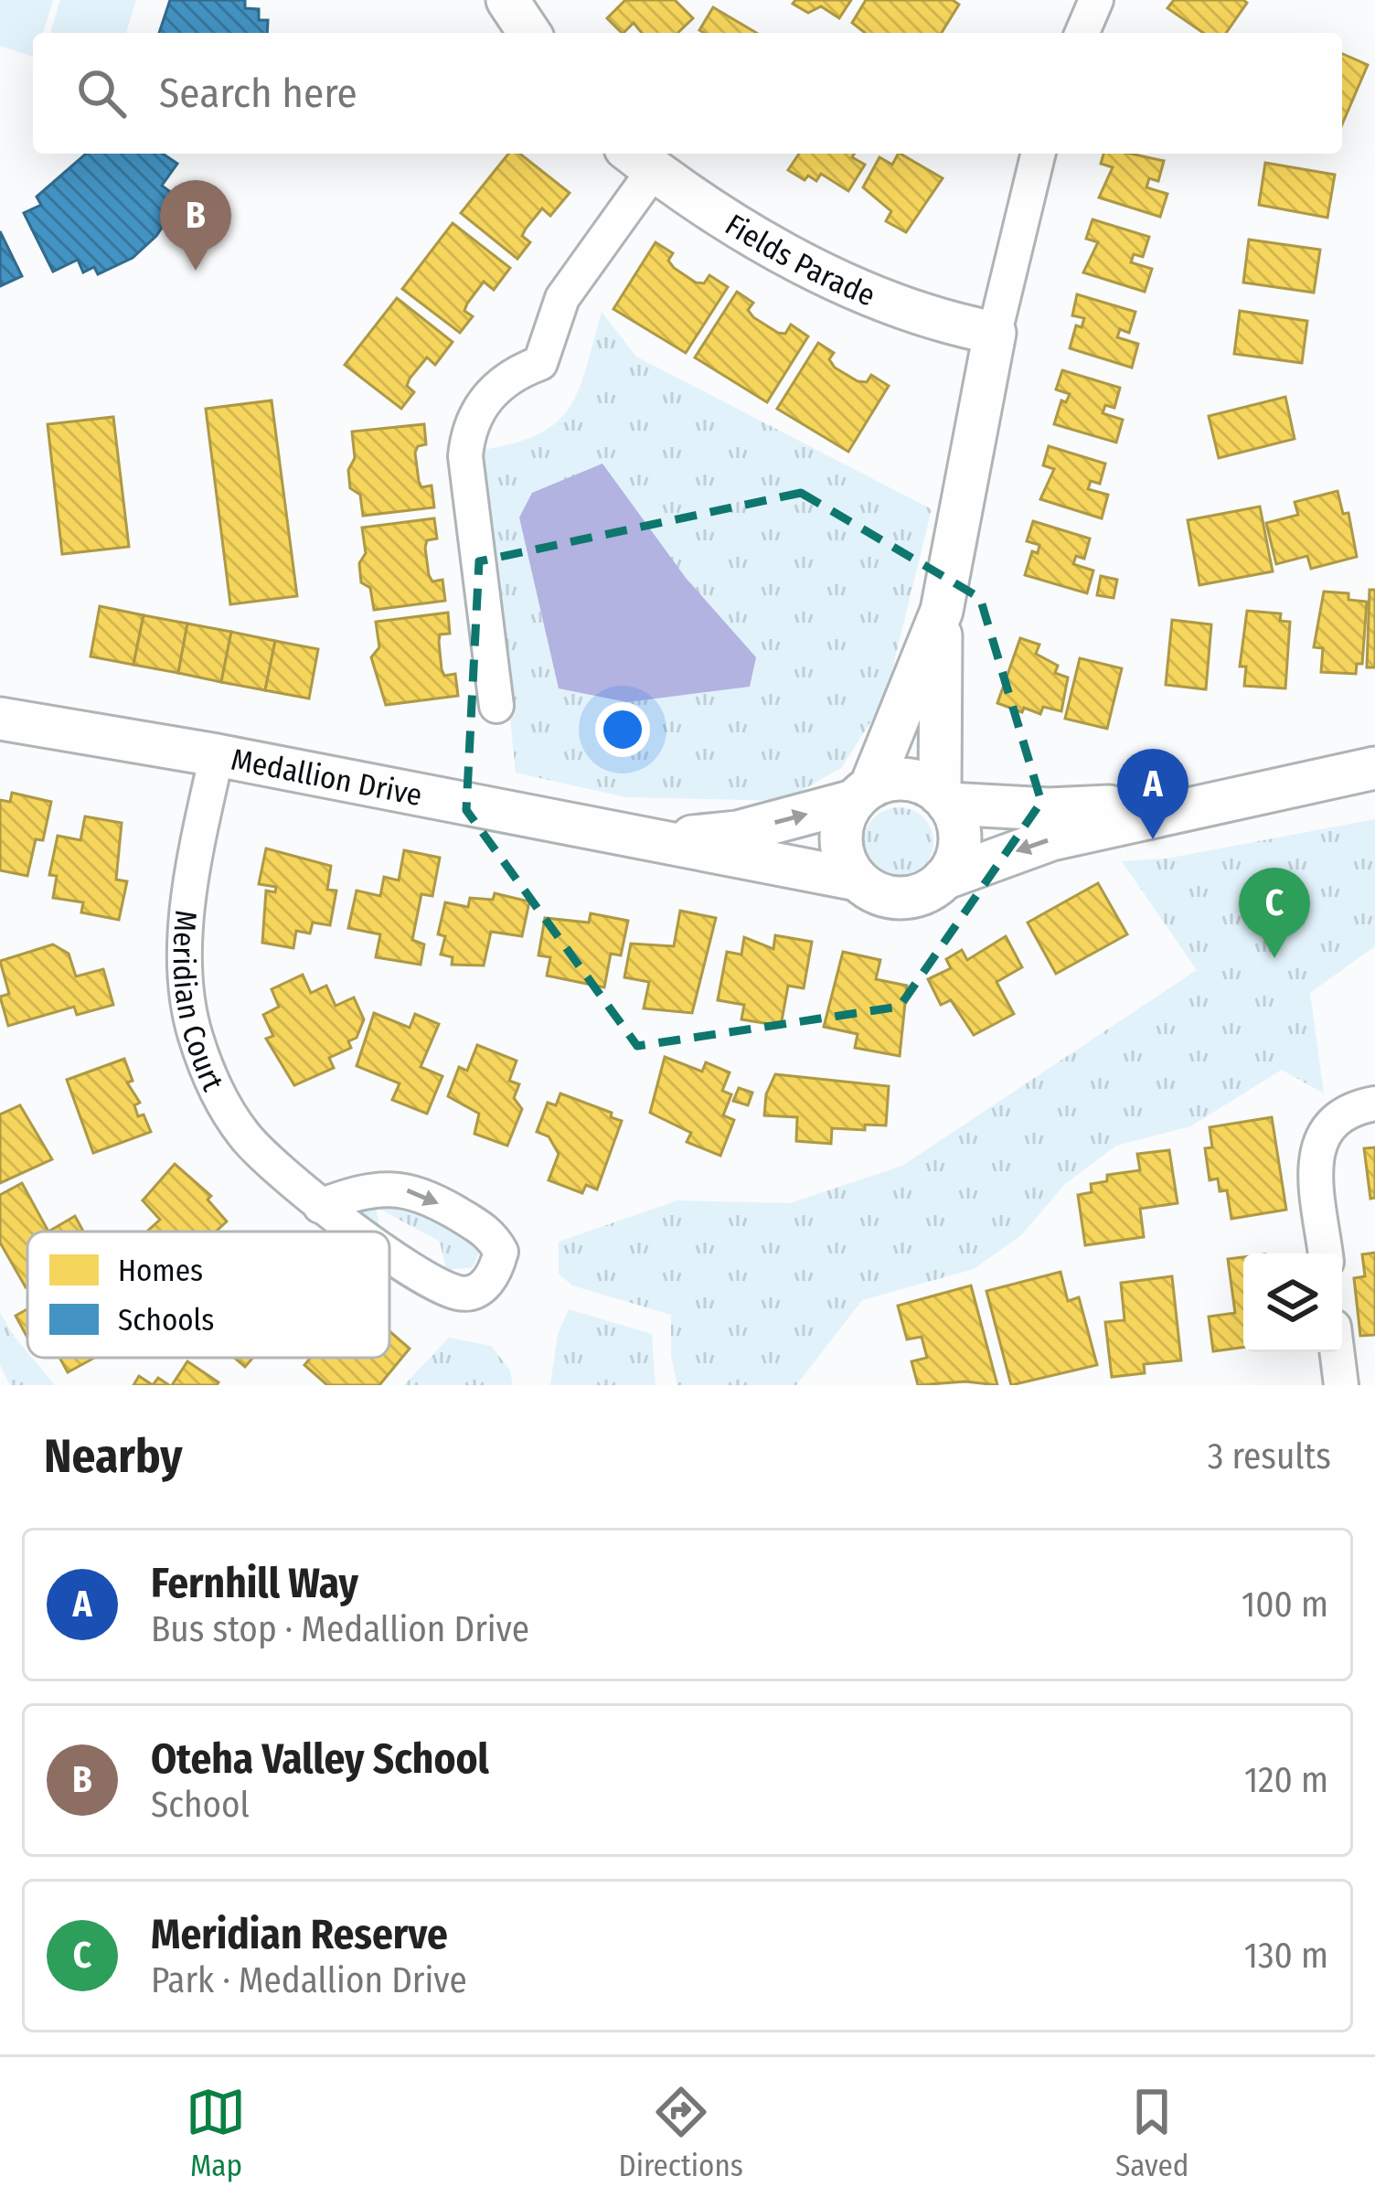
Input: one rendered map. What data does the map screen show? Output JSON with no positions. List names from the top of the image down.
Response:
{
  "streets": {
    "street": ["Fields Parade", "Medallion Drive", "Meridian Court"]
  },
  "crossings": [
    ["Medallion Drive", "Meridian Court"]
  ],
  "legend": ["Homes", "Schools"],
  "page": {
    "search": "Search here",
    "pins": ["B", "A", "C"],
    "heading": ["Nearby", "3 results"],
    "list": [
      {
        "mark": "A",
        "name": "Fernhill Way",
        "note": "Bus stop · Medallion Drive",
        "value": "100 m"
      },
      {
        "mark": "B",
        "name": "Oteha Valley School",
        "note": "School",
        "value": "120 m"
      },
      {
        "mark": "C",
        "name": "Meridian Reserve",
        "note": "Park · Medallion Drive",
        "value": "130 m"
      }
    ],
    "nav": ["Map", "Directions", "Saved"]
  }
}
